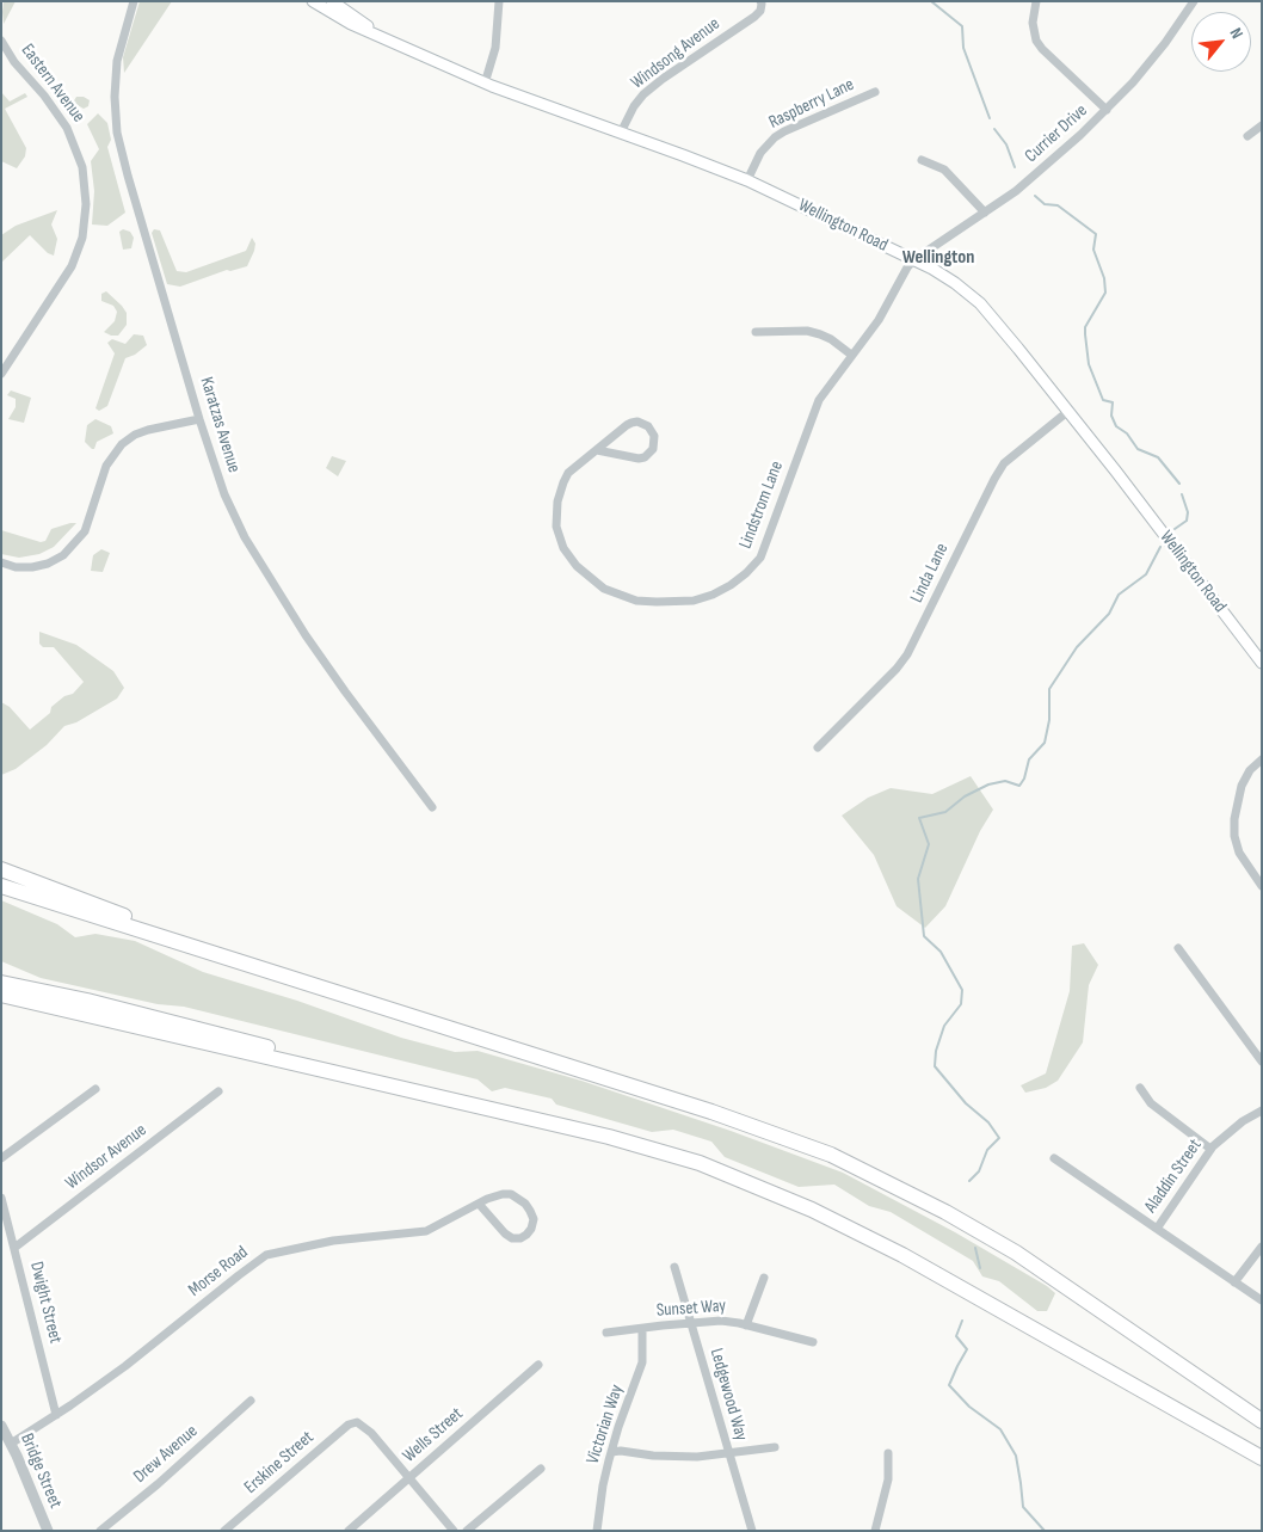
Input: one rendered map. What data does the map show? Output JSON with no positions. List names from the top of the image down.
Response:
{
  "streets": {
    "main road": ["Wellington Road"],
    "street": [
      "Windsong Avenue",
      "Eastern Avenue",
      "Raspberry Lane",
      "Currier Drive",
      "Karatzas Avenue",
      "Lindstrom Lane",
      "Linda Lane",
      "Windsor Avenue",
      "Aladdin Street",
      "Morse Road",
      "Dwight Street",
      "Sunset Way",
      "Ledgewood Way",
      "Victorian Way",
      "Wells Street",
      "Drew Avenue",
      "Erskine Street",
      "Bridge Street"
    ]
  },
  "crossings": [
    ["Windsong Avenue", "Wellington Road"],
    ["Raspberry Lane", "Wellington Road"],
    ["Currier Drive", "Wellington Road"],
    ["Currier Drive", "Lindstrom Lane"],
    ["Wellington Road", "Lindstrom Lane"],
    ["Wellington Road", "Linda Lane"],
    ["Windsor Avenue", "Dwight Street"],
    ["Morse Road", "Dwight Street"],
    ["Morse Road", "Bridge Street"],
    ["Sunset Way", "Ledgewood Way"],
    ["Sunset Way", "Victorian Way"],
    ["Wells Street", "Erskine Street"]
  ],
  "districts": ["Wellington"],
  "north": "top right"
}
